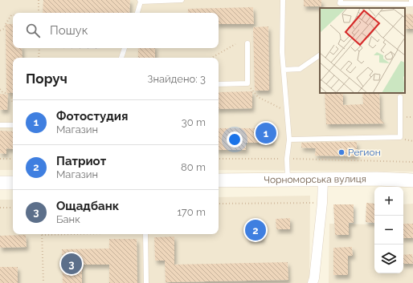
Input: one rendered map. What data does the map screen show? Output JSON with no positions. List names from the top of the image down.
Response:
{
  "streets": {
    "street": ["Чорноморська вулиця"]
  },
  "places": ["Регион"],
  "page": {
    "search": "Пошук",
    "heading": ["Поруч", "Знайдено: 3"],
    "list": [
      {
        "mark": "1",
        "name": "Фотостудия",
        "note": "Магазин",
        "value": "30 m"
      },
      {
        "mark": "2",
        "name": "Патриот",
        "note": "Магазин",
        "value": "80 m"
      },
      {
        "mark": "3",
        "name": "Ощадбанк",
        "note": "Банк",
        "value": "170 m"
      }
    ],
    "pins": ["1", "2", "3"],
    "map_buttons": ["+", "−"]
  }
}
